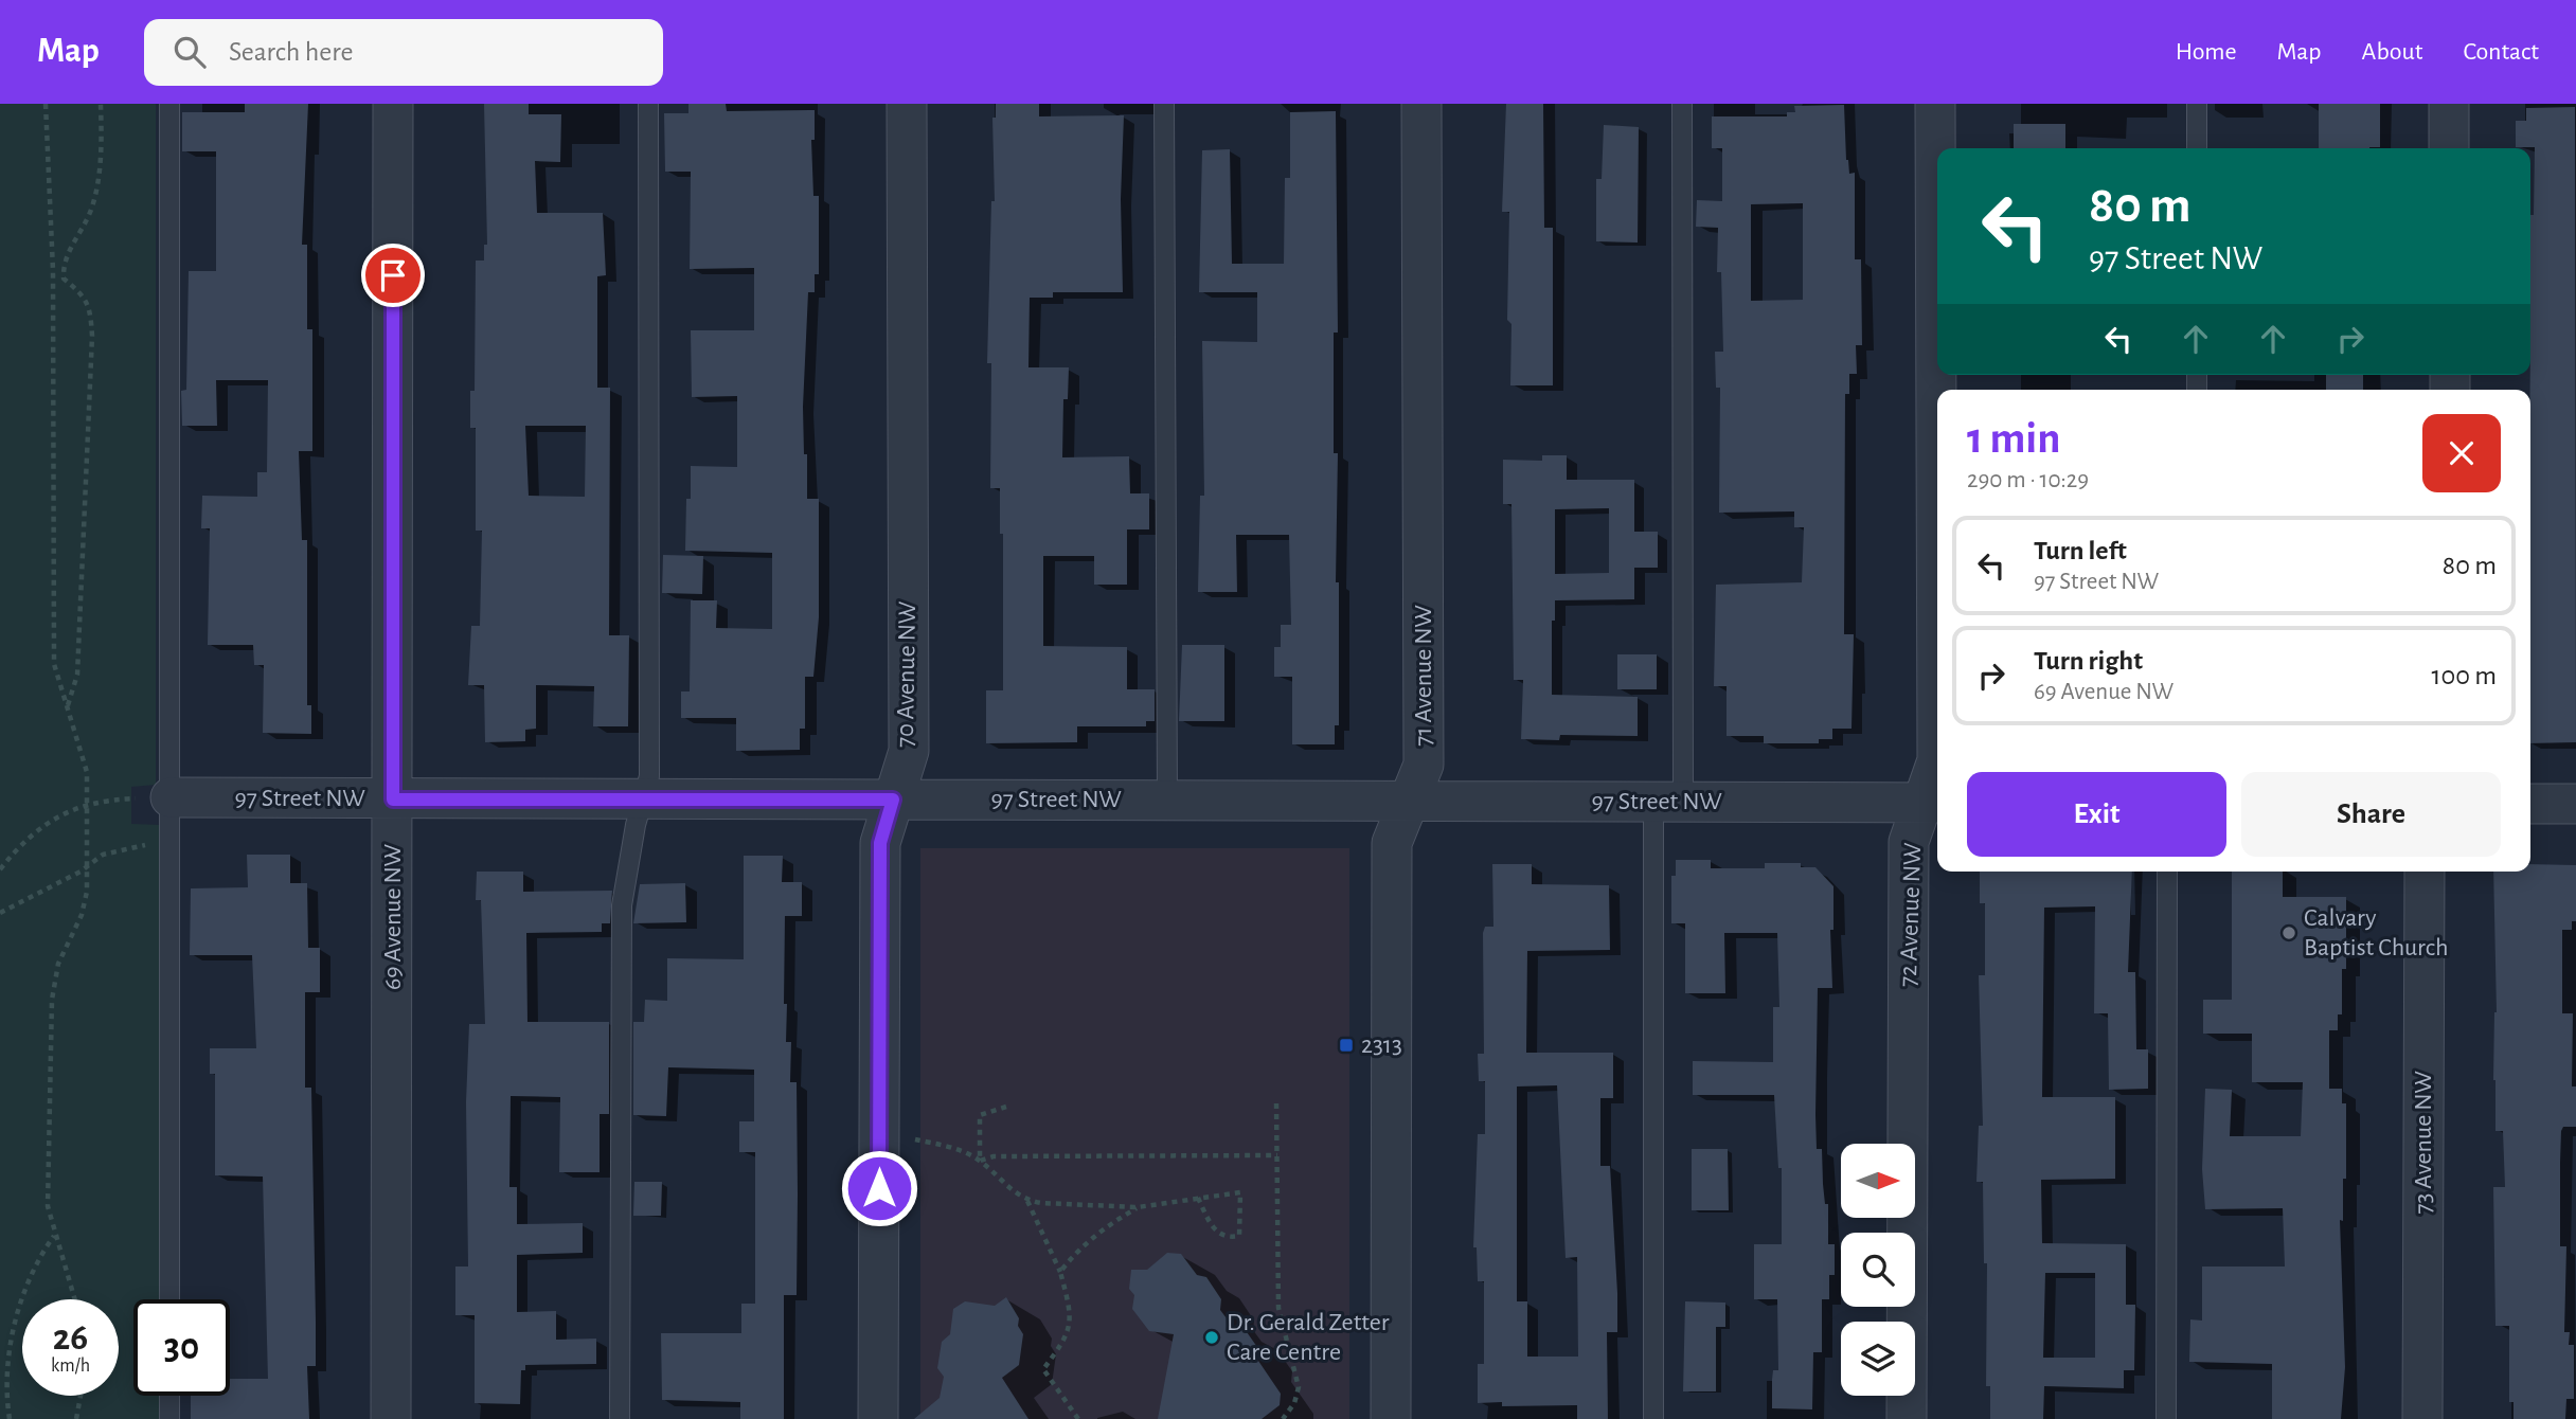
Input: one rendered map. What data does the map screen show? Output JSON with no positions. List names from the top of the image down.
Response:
{
  "streets": {
    "street": [
      "70 Avenue NW",
      "71 Avenue NW",
      "97 Street NW",
      "72 Avenue NW",
      "69 Avenue NW",
      "73 Avenue NW"
    ]
  },
  "crossings": [
    ["70 Avenue NW", "97 Street NW"],
    ["71 Avenue NW", "97 Street NW"],
    ["97 Street NW", "72 Avenue NW"],
    ["97 Street NW", "69 Avenue NW"]
  ],
  "places": {
    "other": ["Calvary Baptist Church", "Dr. Gerald Zetter Care Centre"],
    "transit": ["2313"]
  },
  "north": "right",
  "page": {
    "header": "Map",
    "search": "Search here",
    "nav": [
      "Home",
      "Map",
      "About",
      "Contact"
    ],
    "turn": ["80 m", "97 Street NW"],
    "heading": ["1 min", "290 m · 10:29"],
    "list": [
      {
        "name": "Turn left",
        "note": "97 Street NW",
        "value": "80 m"
      },
      {
        "name": "Turn right",
        "note": "69 Avenue NW",
        "value": "100 m"
      }
    ],
    "buttons": ["Exit", "Share"],
    "speed": "26 km/h",
    "limit": "30"
  }
}
